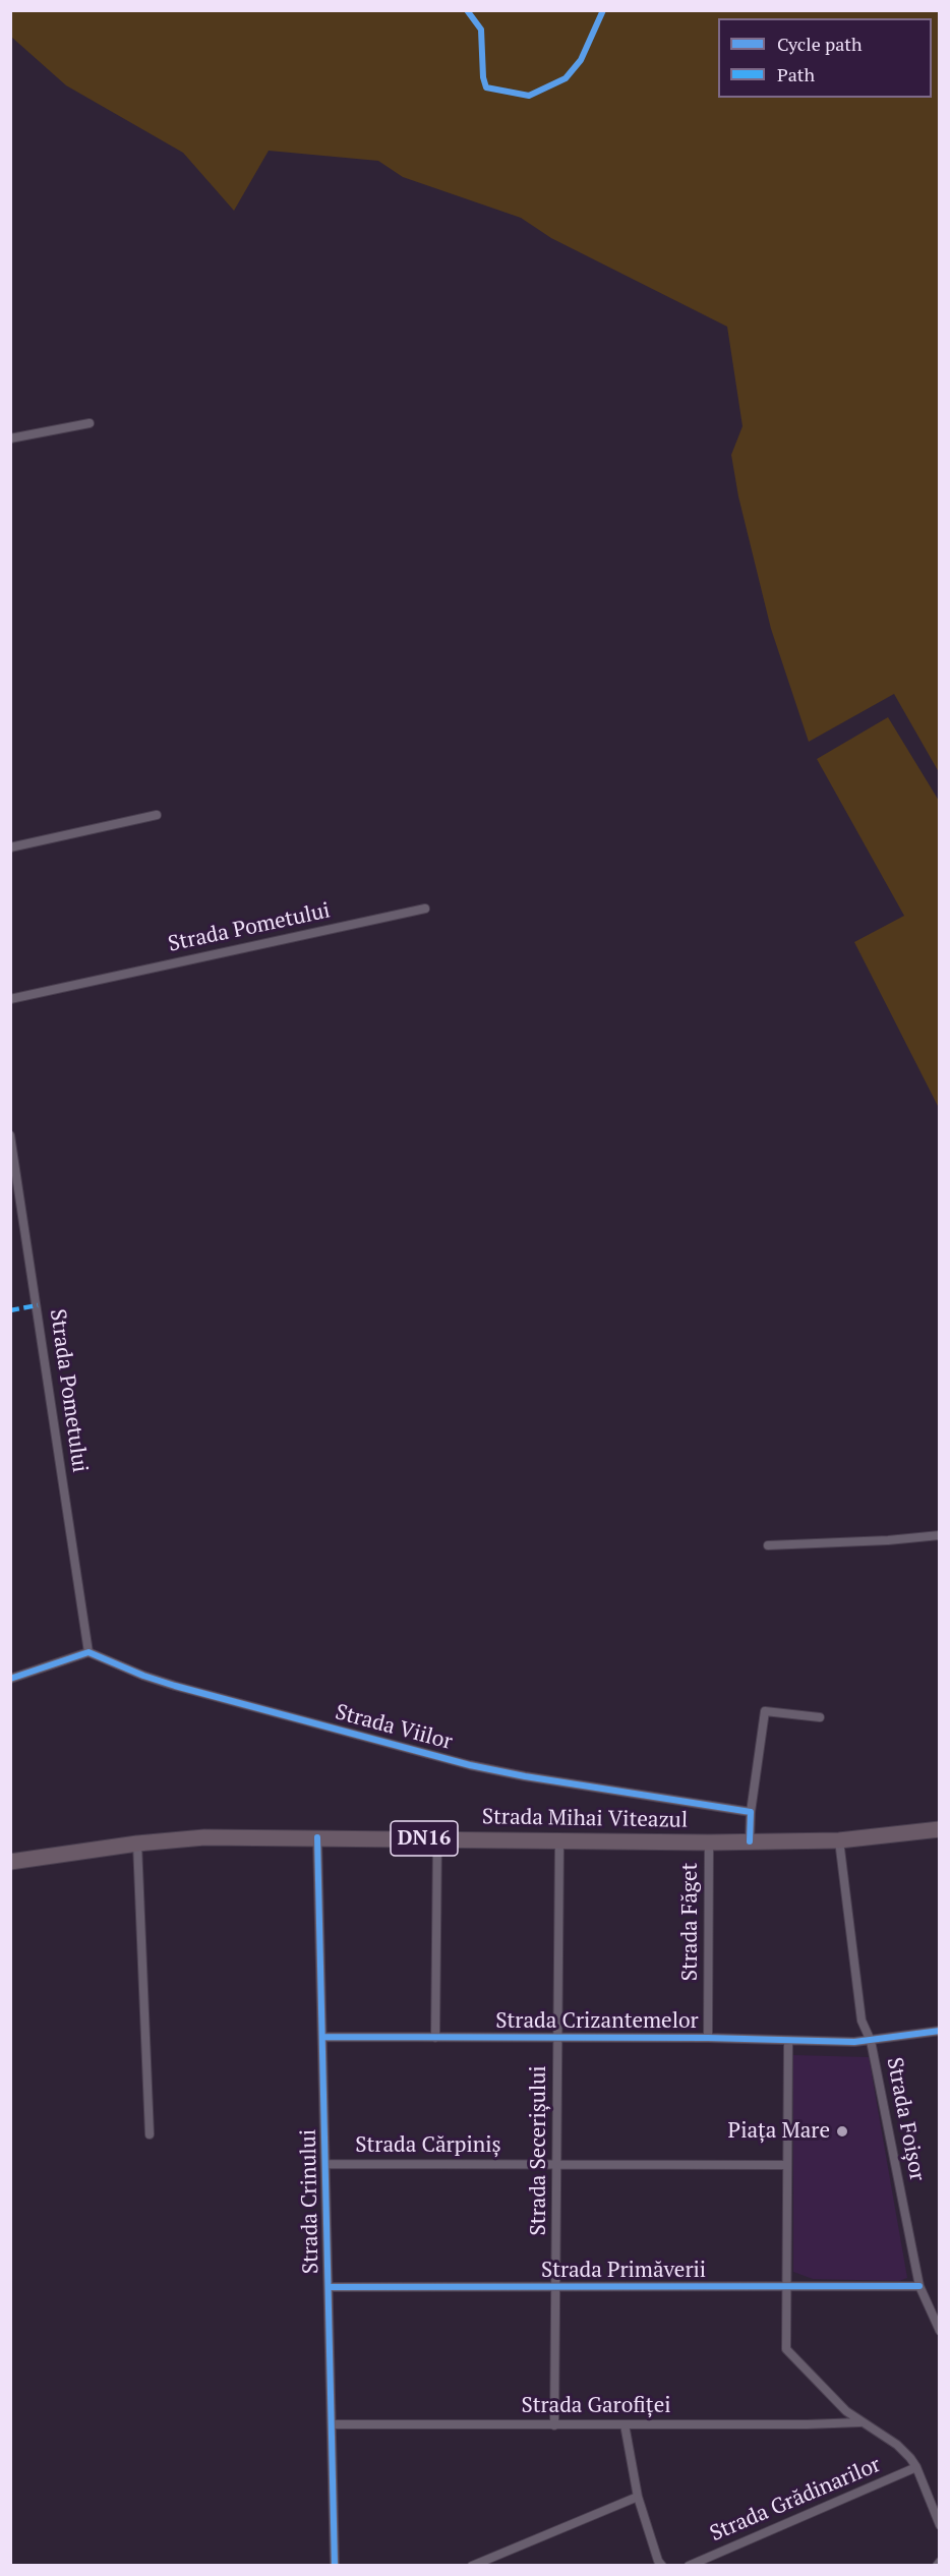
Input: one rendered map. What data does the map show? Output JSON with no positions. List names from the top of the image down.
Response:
{
  "streets": {
    "highway": ["Strada Mihai Viteazul", "DN16"],
    "street": [
      "Strada Pometului",
      "Strada Viilor",
      "Strada Făget",
      "Strada Crizantemelor",
      "Strada Foișor",
      "Strada Cărpiniș",
      "Strada Secerișului",
      "Strada Crinului",
      "Strada Primăverii",
      "Strada Garofiței",
      "Strada Grădinarilor"
    ]
  },
  "crossings": [
    ["Strada Pometului", "Strada Viilor"],
    ["Strada Mihai Viteazul", "Strada Făget"],
    ["Strada Mihai Viteazul", "Strada Foișor"],
    ["Strada Mihai Viteazul", "Strada Secerișului"],
    ["Strada Mihai Viteazul", "Strada Crinului"],
    ["Strada Făget", "Strada Crizantemelor"],
    ["Strada Crizantemelor", "Strada Foișor"],
    ["Strada Crizantemelor", "Strada Secerișului"],
    ["Strada Crizantemelor", "Strada Crinului"],
    ["Strada Foișor", "Strada Primăverii"],
    ["Strada Cărpiniș", "Strada Secerișului"],
    ["Strada Cărpiniș", "Strada Crinului"],
    ["Strada Secerișului", "Strada Primăverii"],
    ["Strada Secerișului", "Strada Garofiței"],
    ["Strada Crinului", "Strada Primăverii"],
    ["Strada Crinului", "Strada Garofiței"]
  ],
  "places": ["Piața Mare"],
  "legend": ["Cycle path", "Path"]
}
